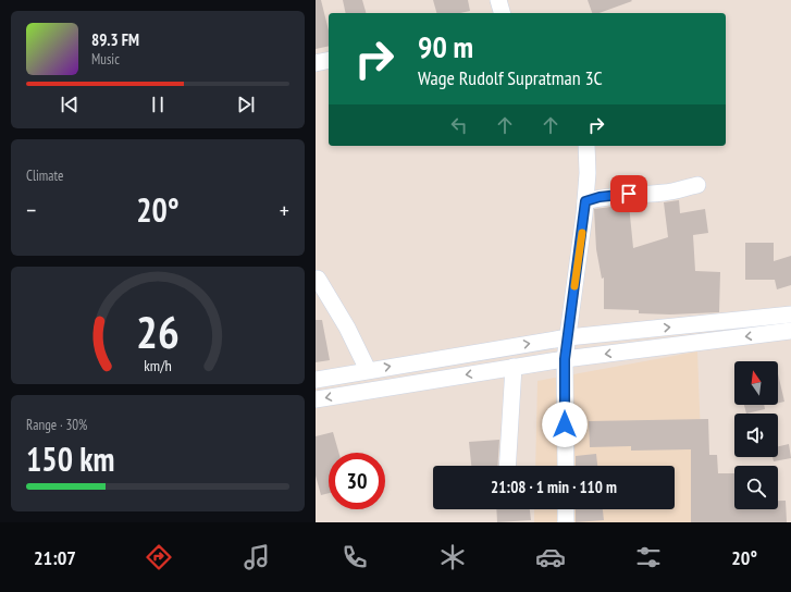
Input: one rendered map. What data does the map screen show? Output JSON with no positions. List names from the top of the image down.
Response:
{
  "north": "top",
  "page": {
    "turn": ["90 m", "Wage Rudolf Supratman 3C"],
    "song": ["89.3 FM", "Music"],
    "tile": [
      "Climate",
      ["Range · 30%", "150 km"]
    ],
    "heat": ["−", "20°", "+"],
    "limit": "30",
    "trip": "21:08 · 1 min · 110 m",
    "tabs": ["21:07", "20°"],
    "gauge": ["26", "km/h"]
  }
}
